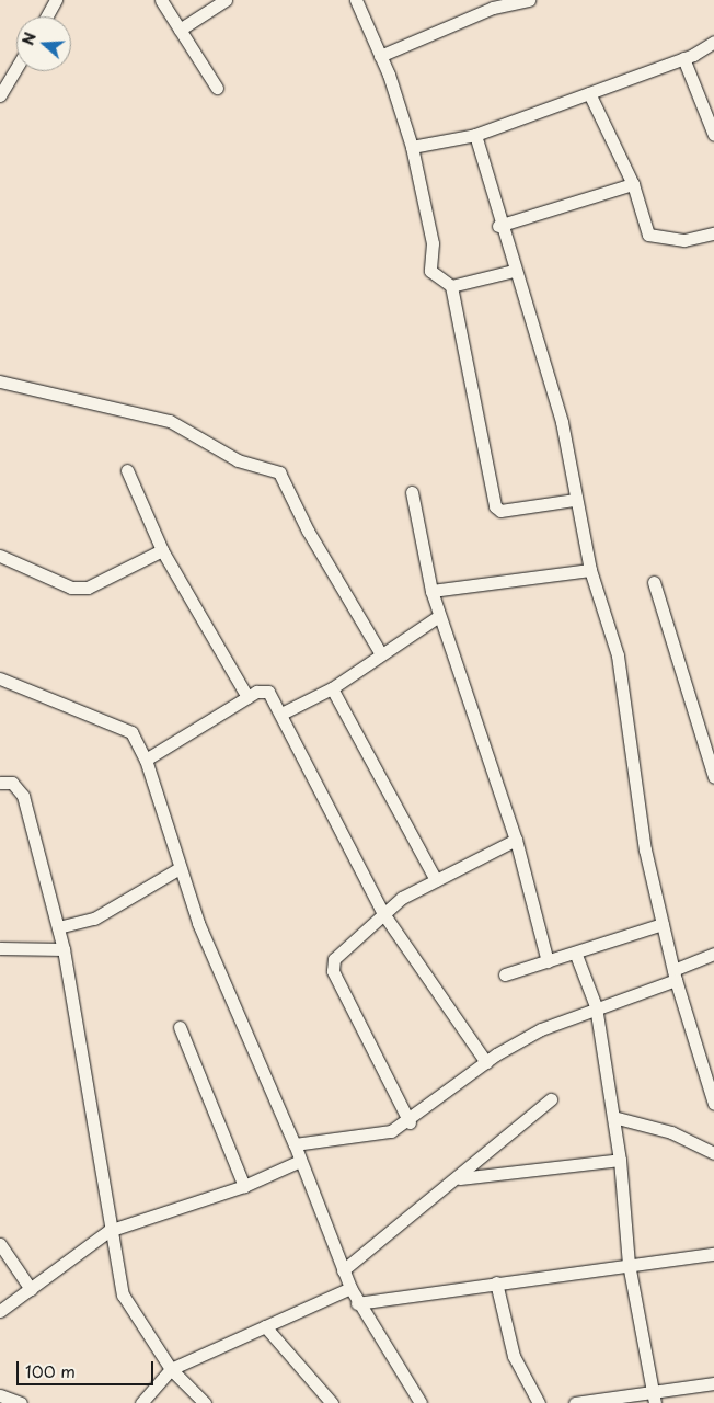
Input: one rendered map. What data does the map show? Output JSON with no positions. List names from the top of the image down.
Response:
{
  "scale_bar": "100 m",
  "north": "left"
}
